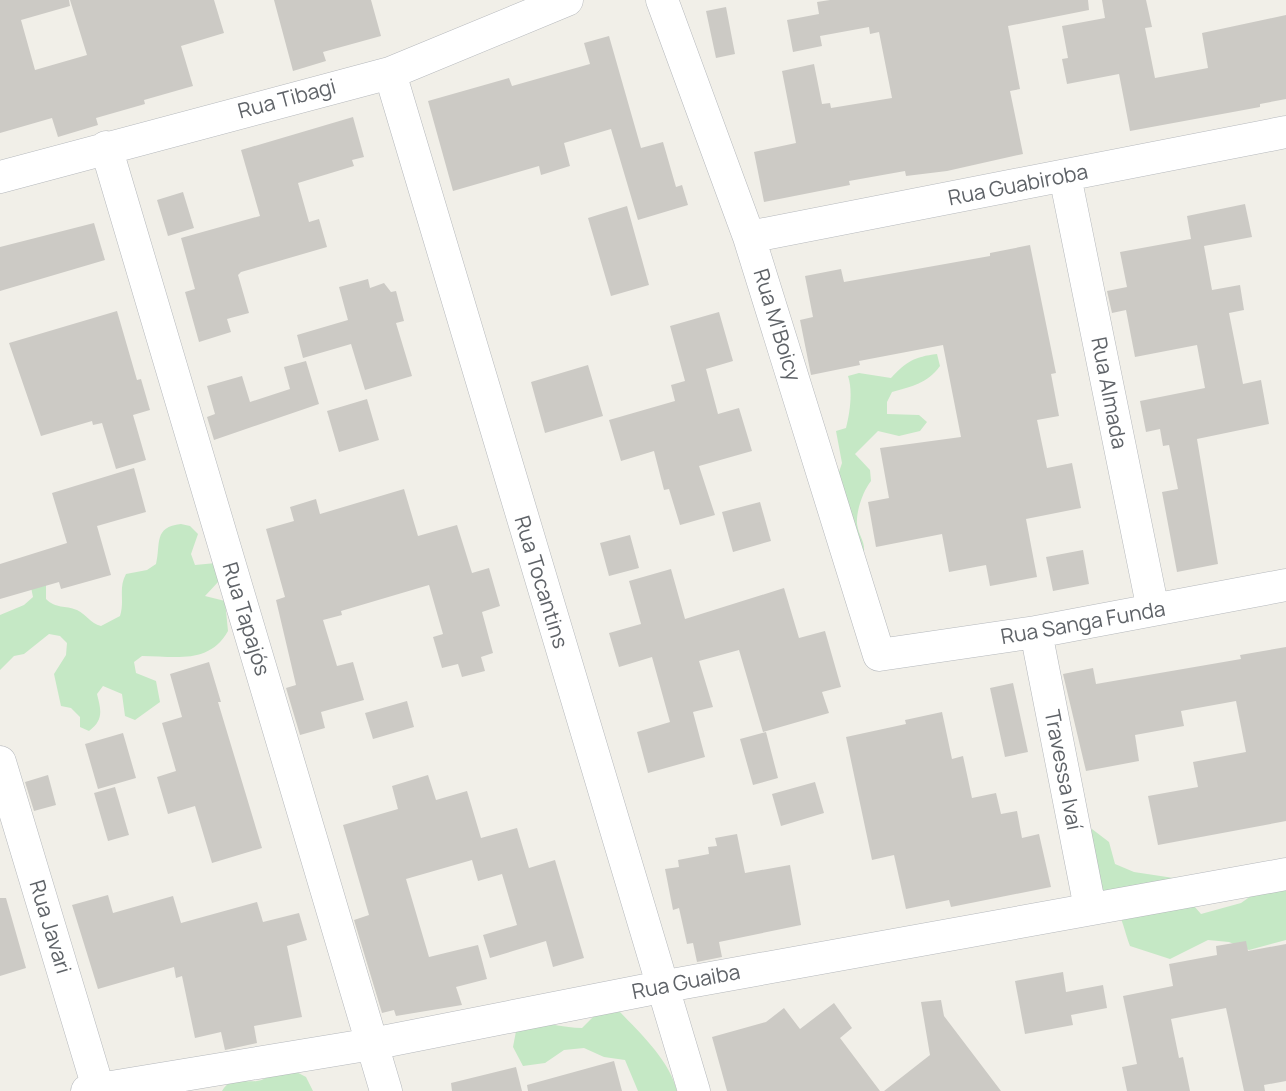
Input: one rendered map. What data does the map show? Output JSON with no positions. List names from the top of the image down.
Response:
{
  "streets": {
    "street": [
      "Rua Tibagi",
      "Rua Guabiroba",
      "Rua M'Boicy",
      "Rua Almada",
      "Rua Tocantins",
      "Rua Tapajós",
      "Rua Sanga Funda",
      "Travessa Ivaí",
      "Rua Javari",
      "Rua Guaiba"
    ]
  },
  "crossings": [
    ["Rua Tibagi", "Rua Tocantins"],
    ["Rua Tibagi", "Rua Tapajós"],
    ["Rua Guabiroba", "Rua M'Boicy"],
    ["Rua Guabiroba", "Rua Almada"],
    ["Rua M'Boicy", "Rua Sanga Funda"],
    ["Rua Almada", "Rua Sanga Funda"],
    ["Rua Tocantins", "Rua Guaiba"],
    ["Rua Tapajós", "Rua Guaiba"],
    ["Rua Sanga Funda", "Travessa Ivaí"],
    ["Travessa Ivaí", "Rua Guaiba"],
    ["Rua Javari", "Rua Guaiba"]
  ]
}
